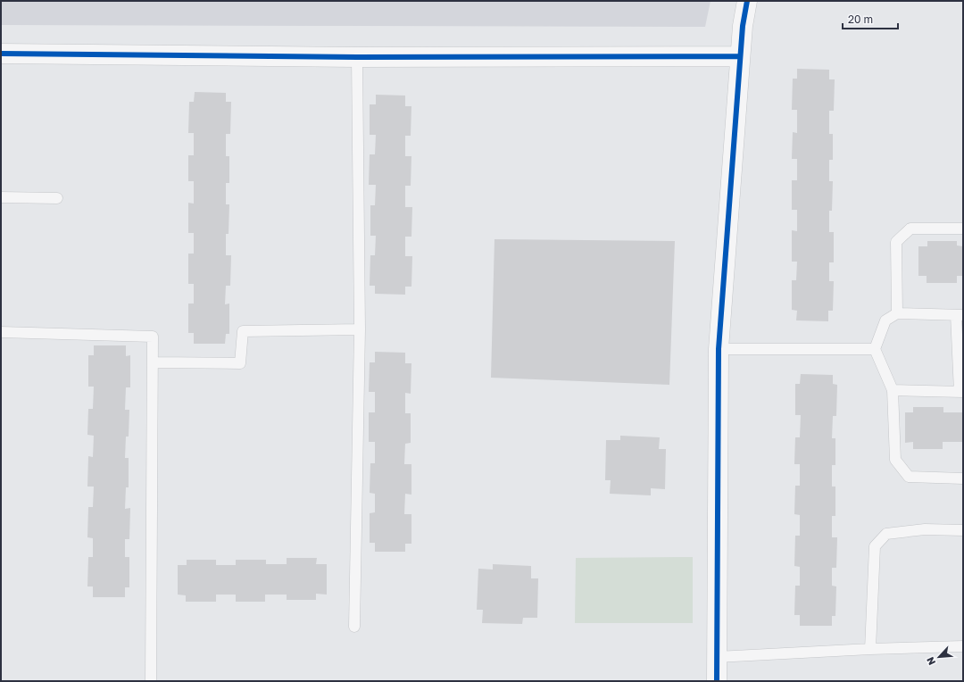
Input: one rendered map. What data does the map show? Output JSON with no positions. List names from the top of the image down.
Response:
{
  "scale_bar": "20 m",
  "north": "bottom left"
}
